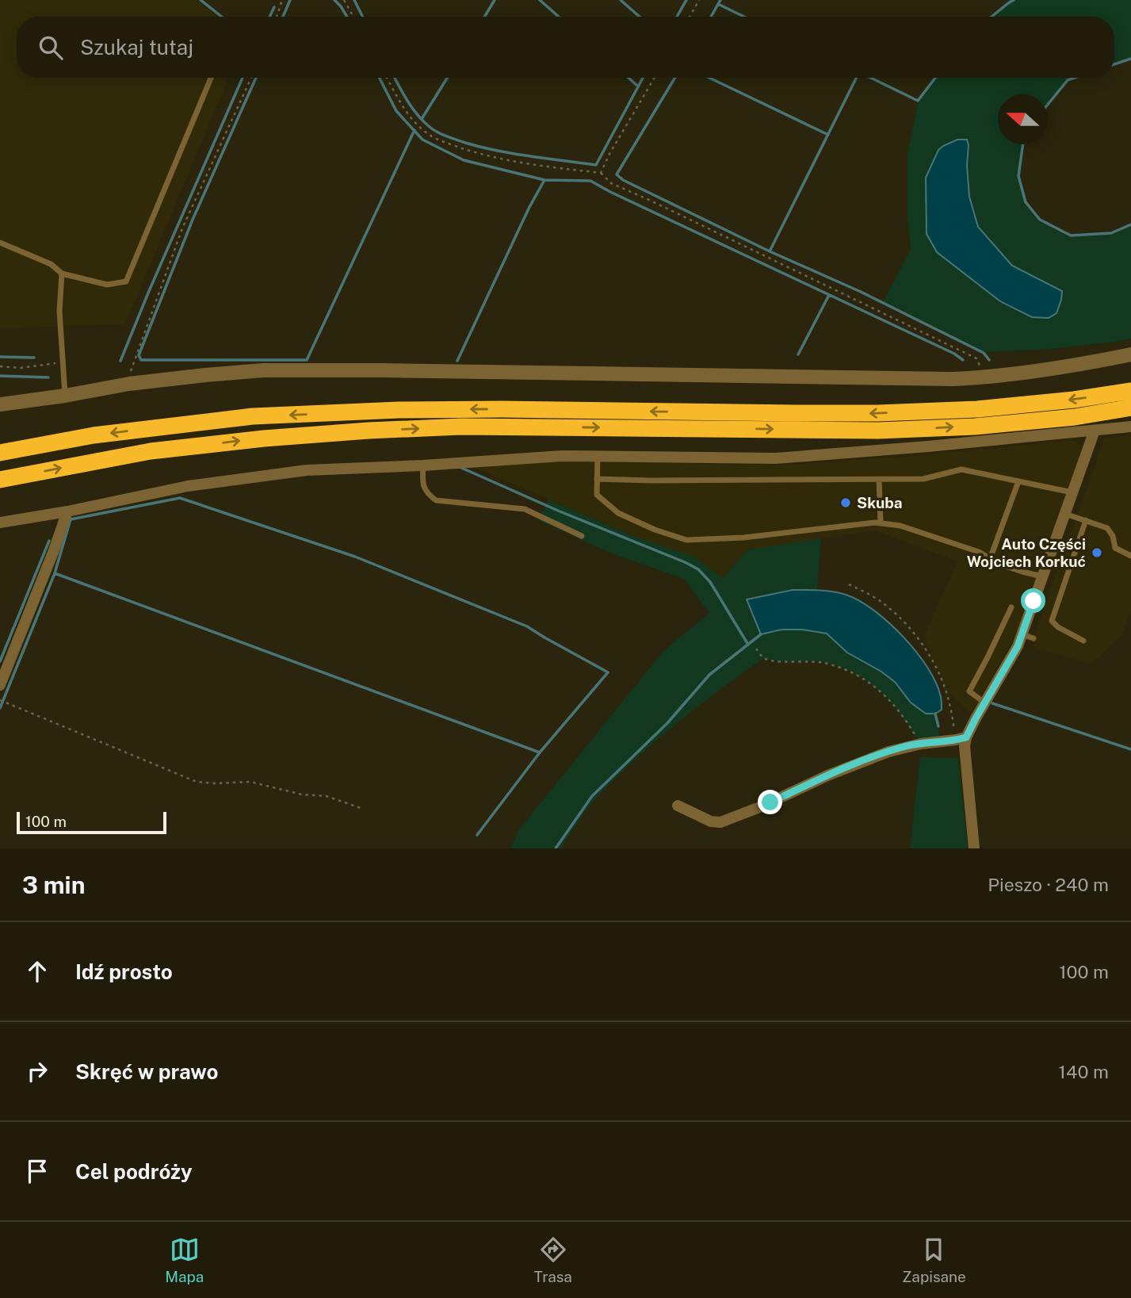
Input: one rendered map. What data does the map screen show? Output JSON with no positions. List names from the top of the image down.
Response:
{
  "places": ["Skuba", "Auto Części Wojciech Korkuć"],
  "scale_bar": "100 m",
  "north": "left",
  "page": {
    "search": "Szukaj tutaj",
    "scale": "100 m",
    "heading": ["3 min", "Pieszo · 240 m"],
    "list": [
      ["Idź prosto", "100 m"],
      ["Skręć w prawo", "140 m"],
      "Cel podróży"
    ],
    "nav": ["Mapa", "Trasa", "Zapisane"]
  }
}
